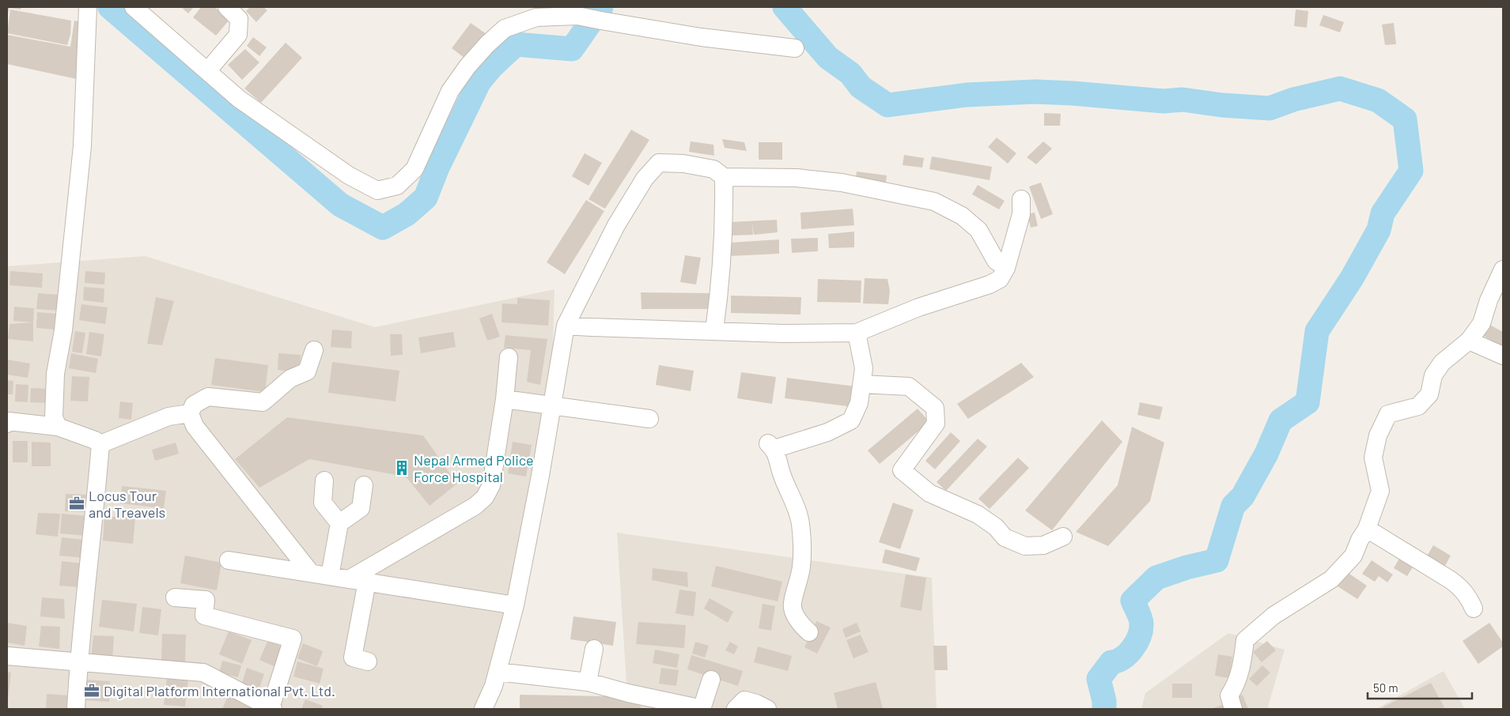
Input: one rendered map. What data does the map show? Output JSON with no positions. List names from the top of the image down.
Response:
{
  "places": {
    "building": ["Nepal Armed Police Force Hospital"],
    "office": ["Locus Tour and Treavels", "Digital Platform International Pvt. Ltd."]
  },
  "scale_bar": "50 m"
}
